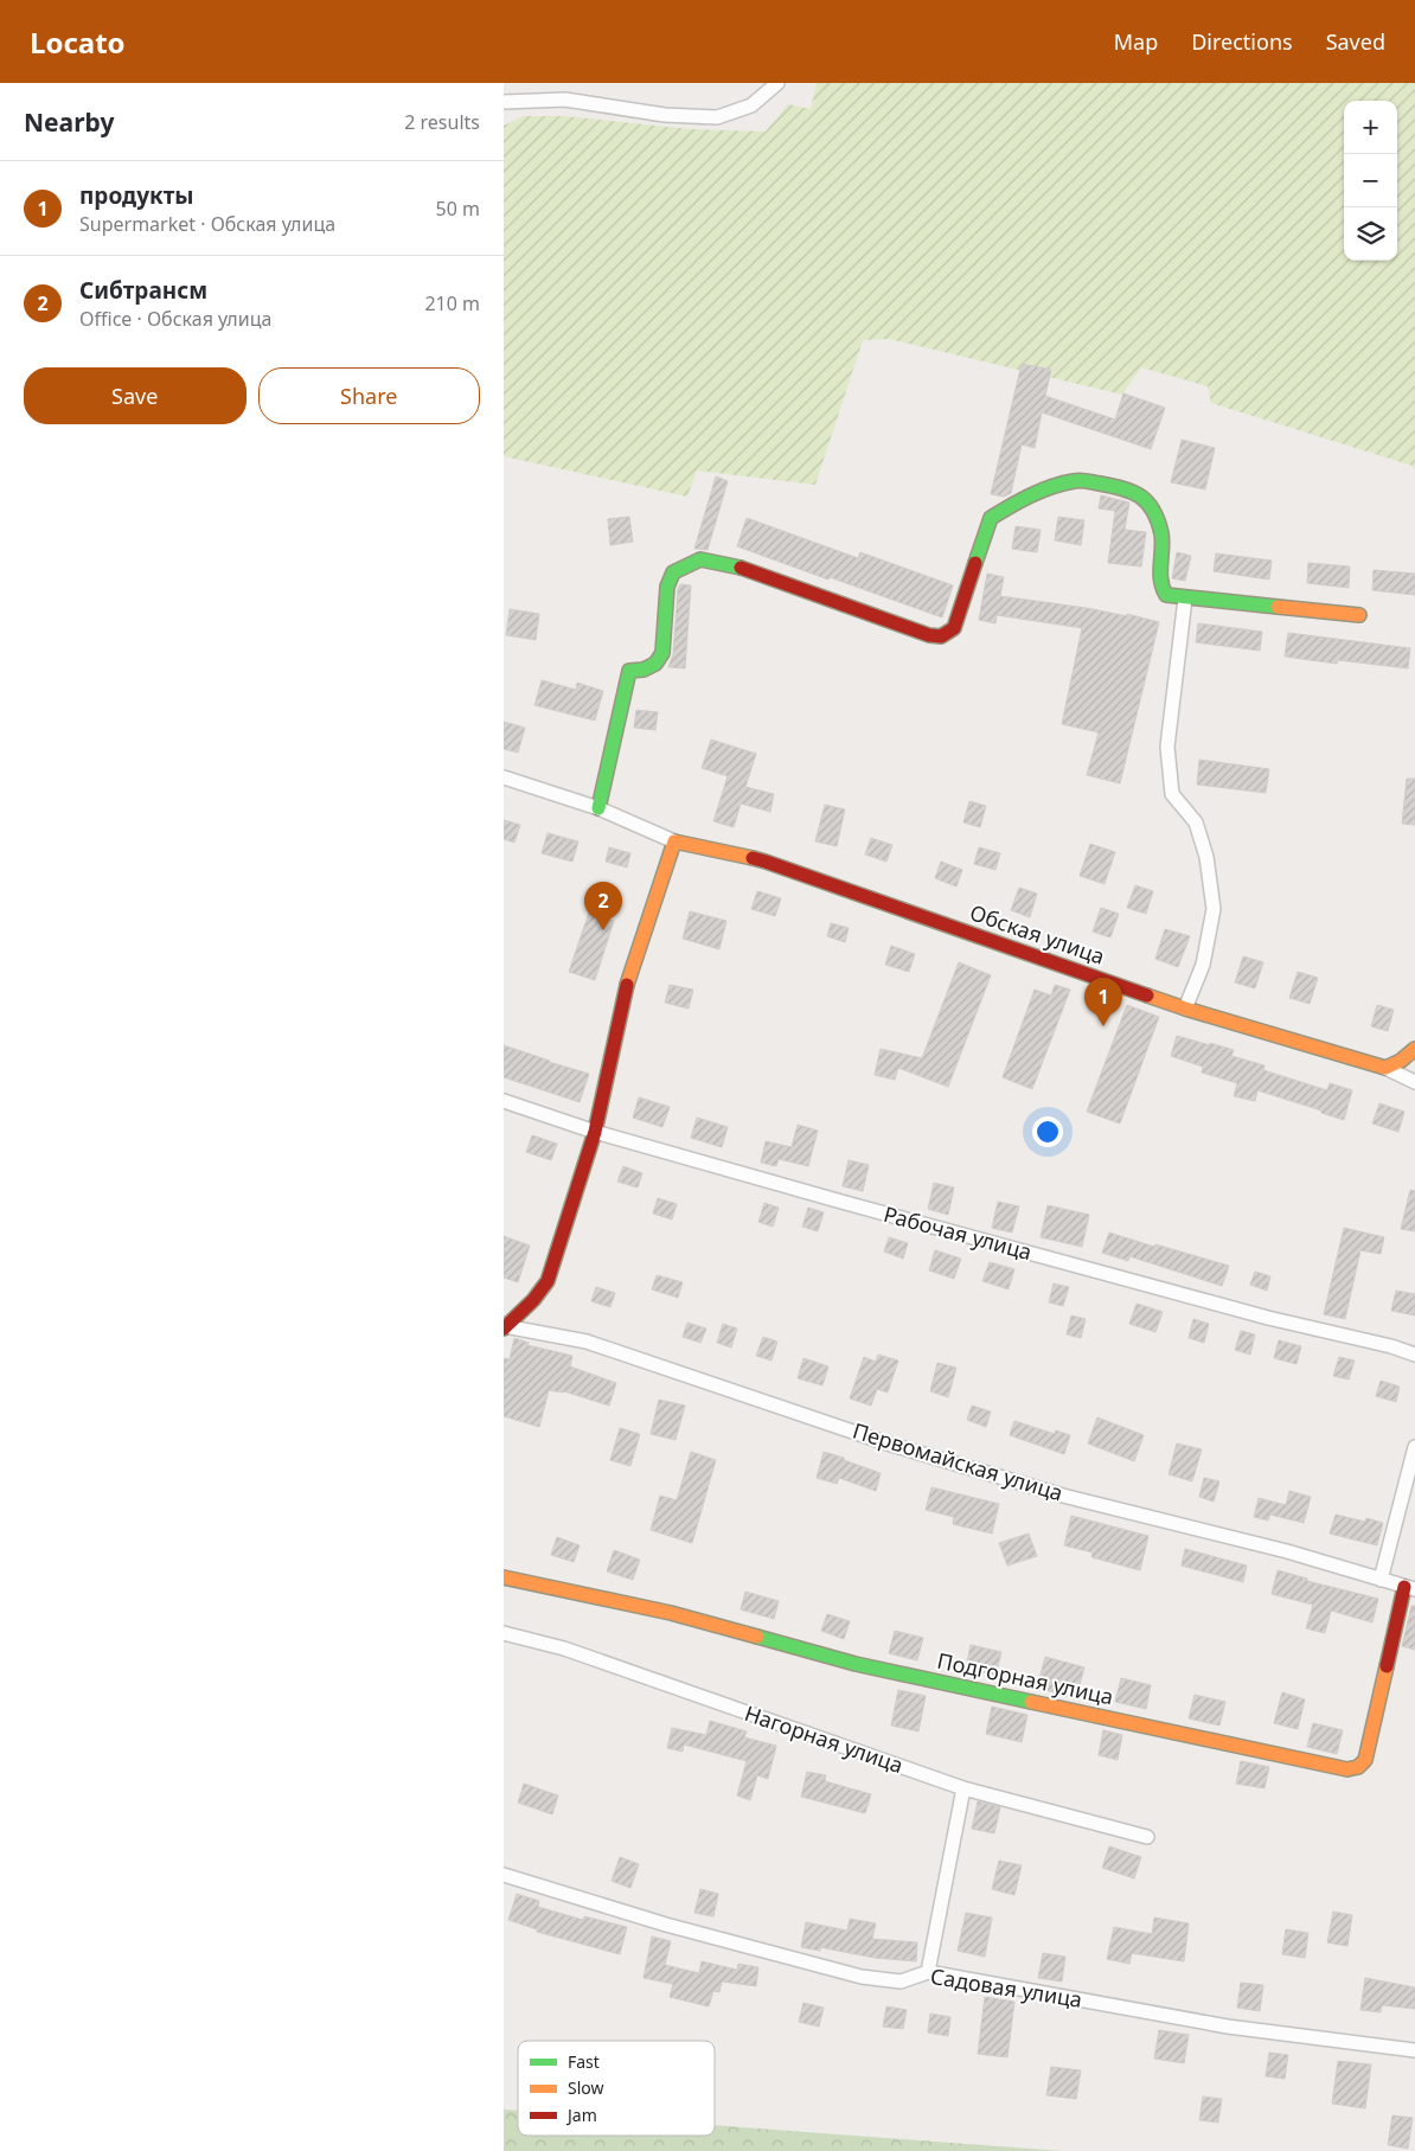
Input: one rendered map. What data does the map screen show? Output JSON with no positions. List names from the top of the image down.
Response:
{
  "streets": {
    "street": [
      "Обская улица",
      "Рабочая улица",
      "Первомайская улица",
      "Подгорная улица",
      "Нагорная улица",
      "Садовая улица"
    ]
  },
  "crossings": [
    ["Первомайская улица", "Подгорная улица"]
  ],
  "legend": ["Fast", "Slow", "Jam"],
  "page": {
    "header": "Locato",
    "nav": ["Map", "Directions", "Saved"],
    "heading": ["Nearby", "2 results"],
    "map_buttons": ["+", "−"],
    "list": [
      {
        "mark": "1",
        "name": "продукты",
        "note": "Supermarket · Обская улица",
        "value": "50 m"
      },
      {
        "mark": "2",
        "name": "Сибтрансм",
        "note": "Office · Обская улица",
        "value": "210 m"
      }
    ],
    "buttons": ["Save", "Share"],
    "pins": ["2", "1"]
  }
}
